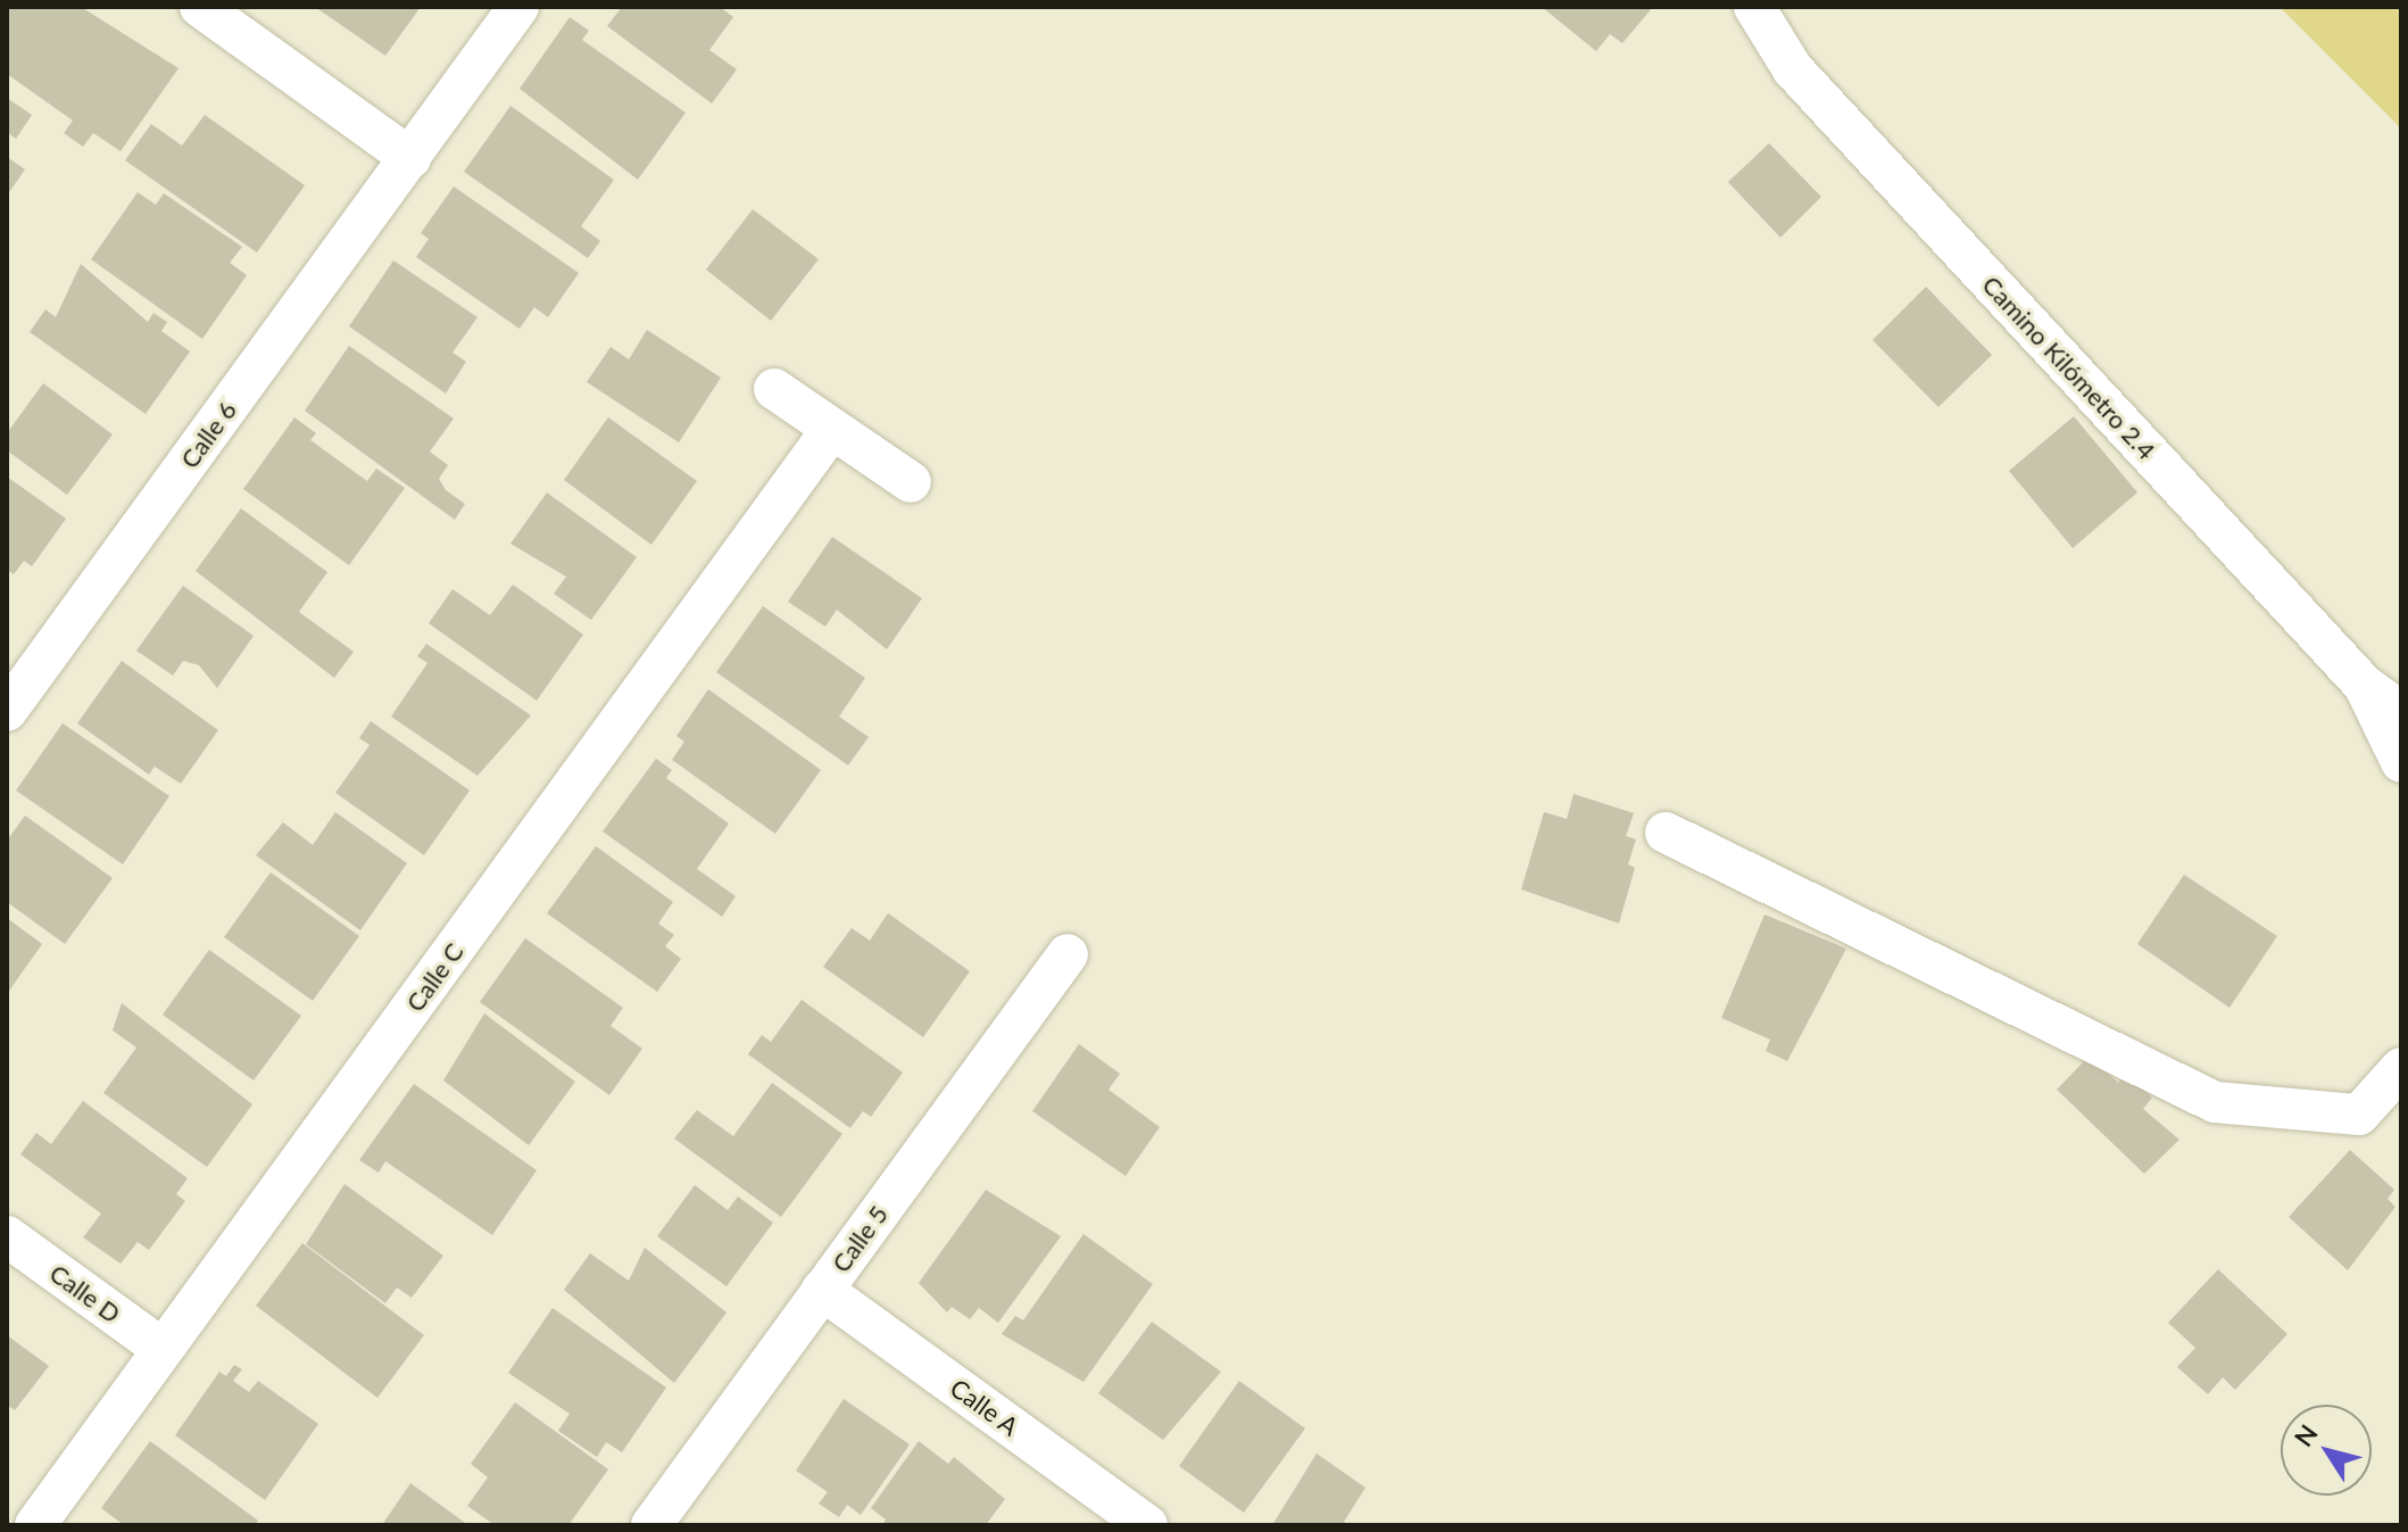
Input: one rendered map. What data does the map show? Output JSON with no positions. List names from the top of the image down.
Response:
{
  "streets": {
    "street": [
      "Camino Kilómetro 2.4",
      "Calle 6",
      "Calle C",
      "Calle 5",
      "Calle D",
      "Calle A"
    ]
  },
  "crossings": [
    ["Calle C", "Calle D"],
    ["Calle 5", "Calle A"]
  ],
  "north": "top left"
}
